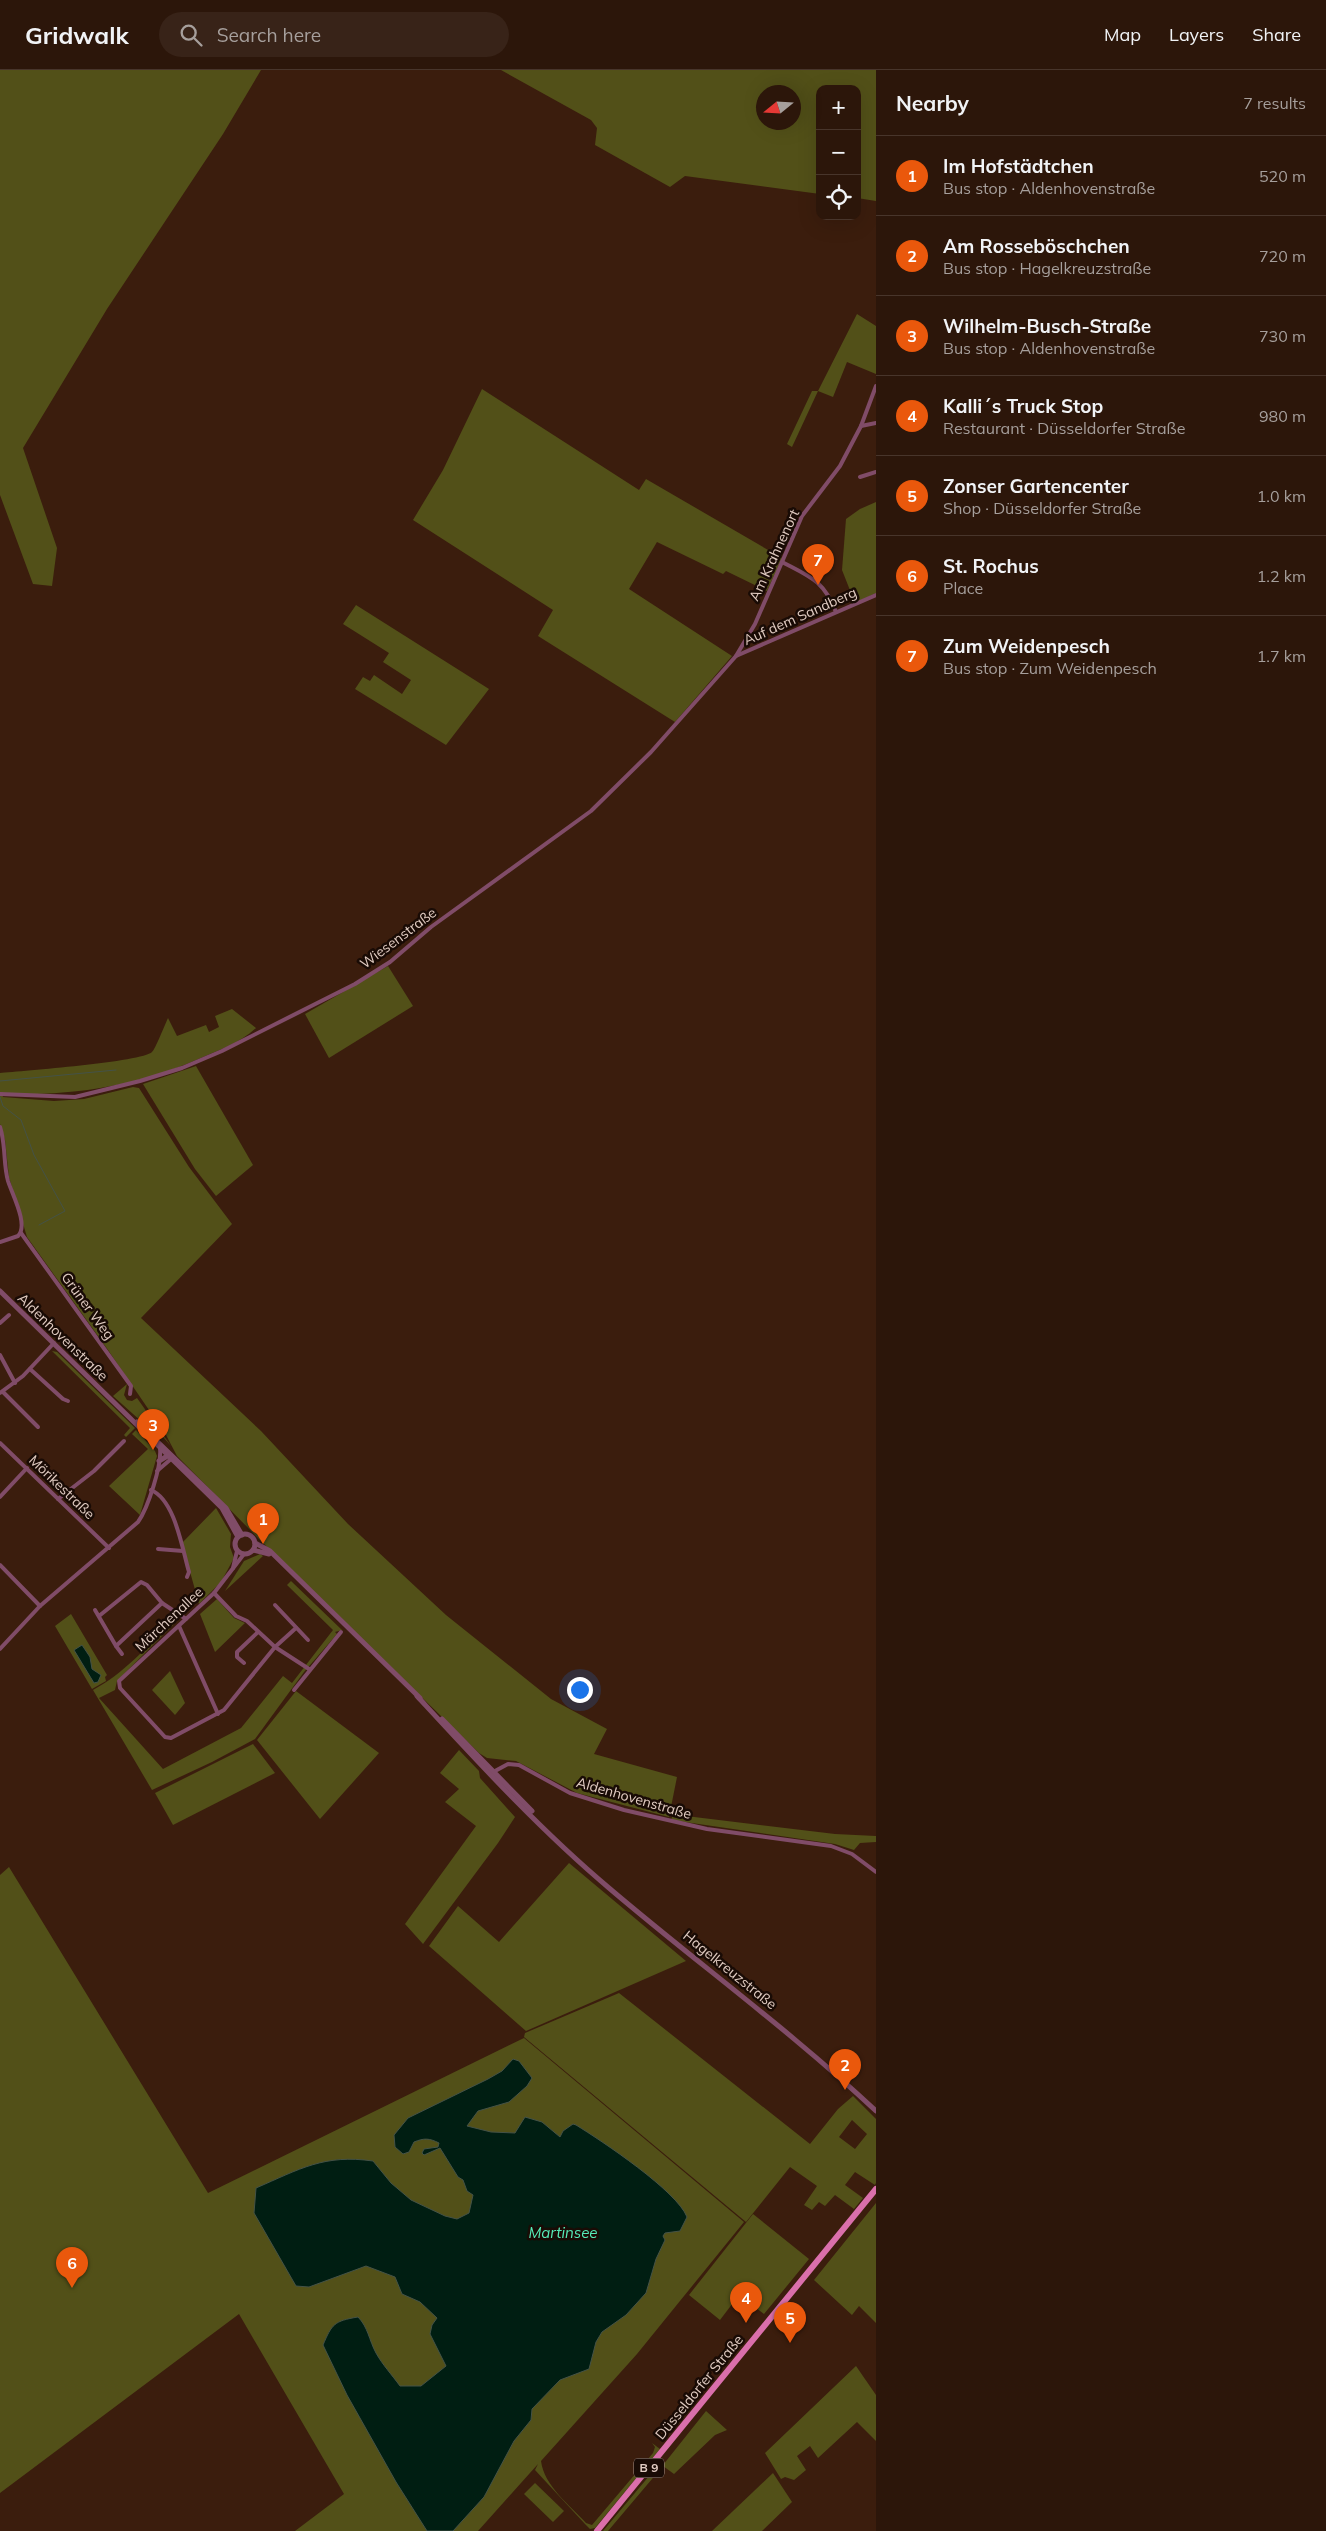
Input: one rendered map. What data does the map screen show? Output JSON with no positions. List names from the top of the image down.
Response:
{
  "streets": {
    "main road": ["Düsseldorfer Straße", "B 9"],
    "street": [
      "Am Krahnenort",
      "Auf dem Sandberg",
      "Wiesenstraße",
      "Grüner Weg",
      "Aldenhovenstraße",
      "Mörikestraße",
      "Märchenallee",
      "Hagelkreuzstraße"
    ]
  },
  "crossings": [
    ["Am Krahnenort", "Auf dem Sandberg"],
    ["Am Krahnenort", "Wiesenstraße"],
    ["Auf dem Sandberg", "Wiesenstraße"],
    ["Aldenhovenstraße", "Märchenallee"],
    ["Aldenhovenstraße", "Hagelkreuzstraße"]
  ],
  "water": ["Martinsee"],
  "north": "left",
  "page": {
    "header": "Gridwalk",
    "search": "Search here",
    "nav": ["Map", "Layers", "Share"],
    "heading": ["Nearby", "7 results"],
    "map_buttons": ["+", "−"],
    "list": [
      {
        "mark": "1",
        "name": "Im Hofstädtchen",
        "note": "Bus stop · Aldenhovenstraße",
        "value": "520 m"
      },
      {
        "mark": "2",
        "name": "Am Rosseböschchen",
        "note": "Bus stop · Hagelkreuzstraße",
        "value": "720 m"
      },
      {
        "mark": "3",
        "name": "Wilhelm-Busch-Straße",
        "note": "Bus stop · Aldenhovenstraße",
        "value": "730 m"
      },
      {
        "mark": "4",
        "name": "Kalli´s Truck Stop",
        "note": "Restaurant · Düsseldorfer Straße",
        "value": "980 m"
      },
      {
        "mark": "5",
        "name": "Zonser Gartencenter",
        "note": "Shop · Düsseldorfer Straße",
        "value": "1.0 km"
      },
      {
        "mark": "6",
        "name": "St. Rochus",
        "note": "Place",
        "value": "1.2 km"
      },
      {
        "mark": "7",
        "name": "Zum Weidenpesch",
        "note": "Bus stop · Zum Weidenpesch",
        "value": "1.7 km"
      }
    ],
    "pins": [
      "7",
      "3",
      "1",
      "2",
      "6",
      "4",
      "5"
    ]
  }
}
